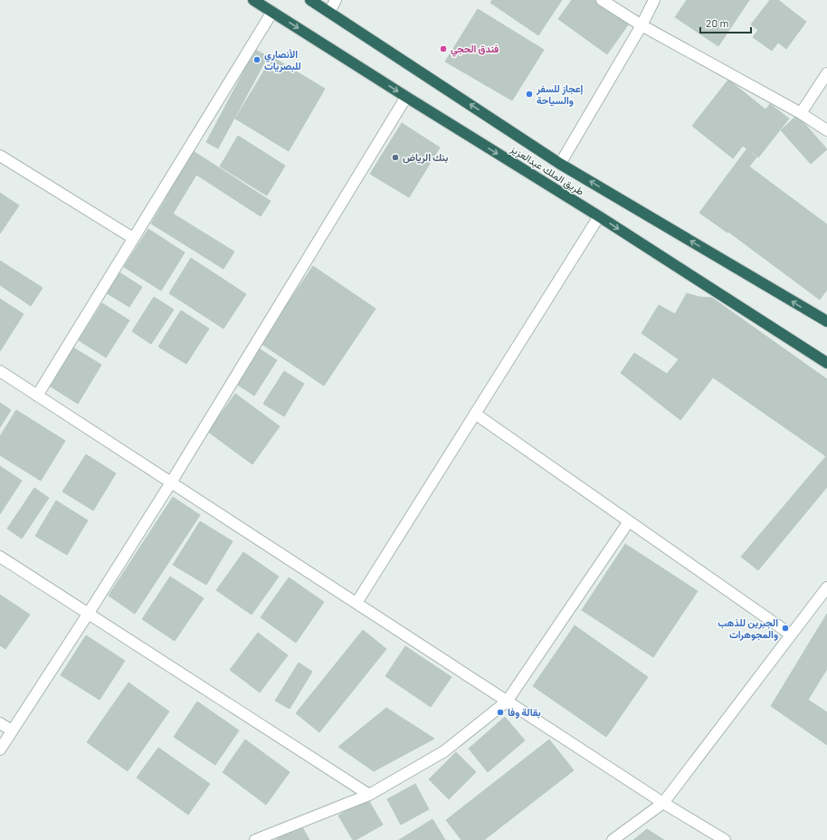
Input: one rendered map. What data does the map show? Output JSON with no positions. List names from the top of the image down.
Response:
{
  "streets": {
    "highway": ["طريق الملك عبدالعزيز"]
  },
  "places": [
    "فندق الحجي",
    "الأنصاري للبصريات",
    "إعجاز للسفر والسياحة",
    "بنك الرياض",
    "الجبرين للذهب والمجوهرات",
    "بقالة وفا"
  ],
  "scale_bar": "20 m"
}
